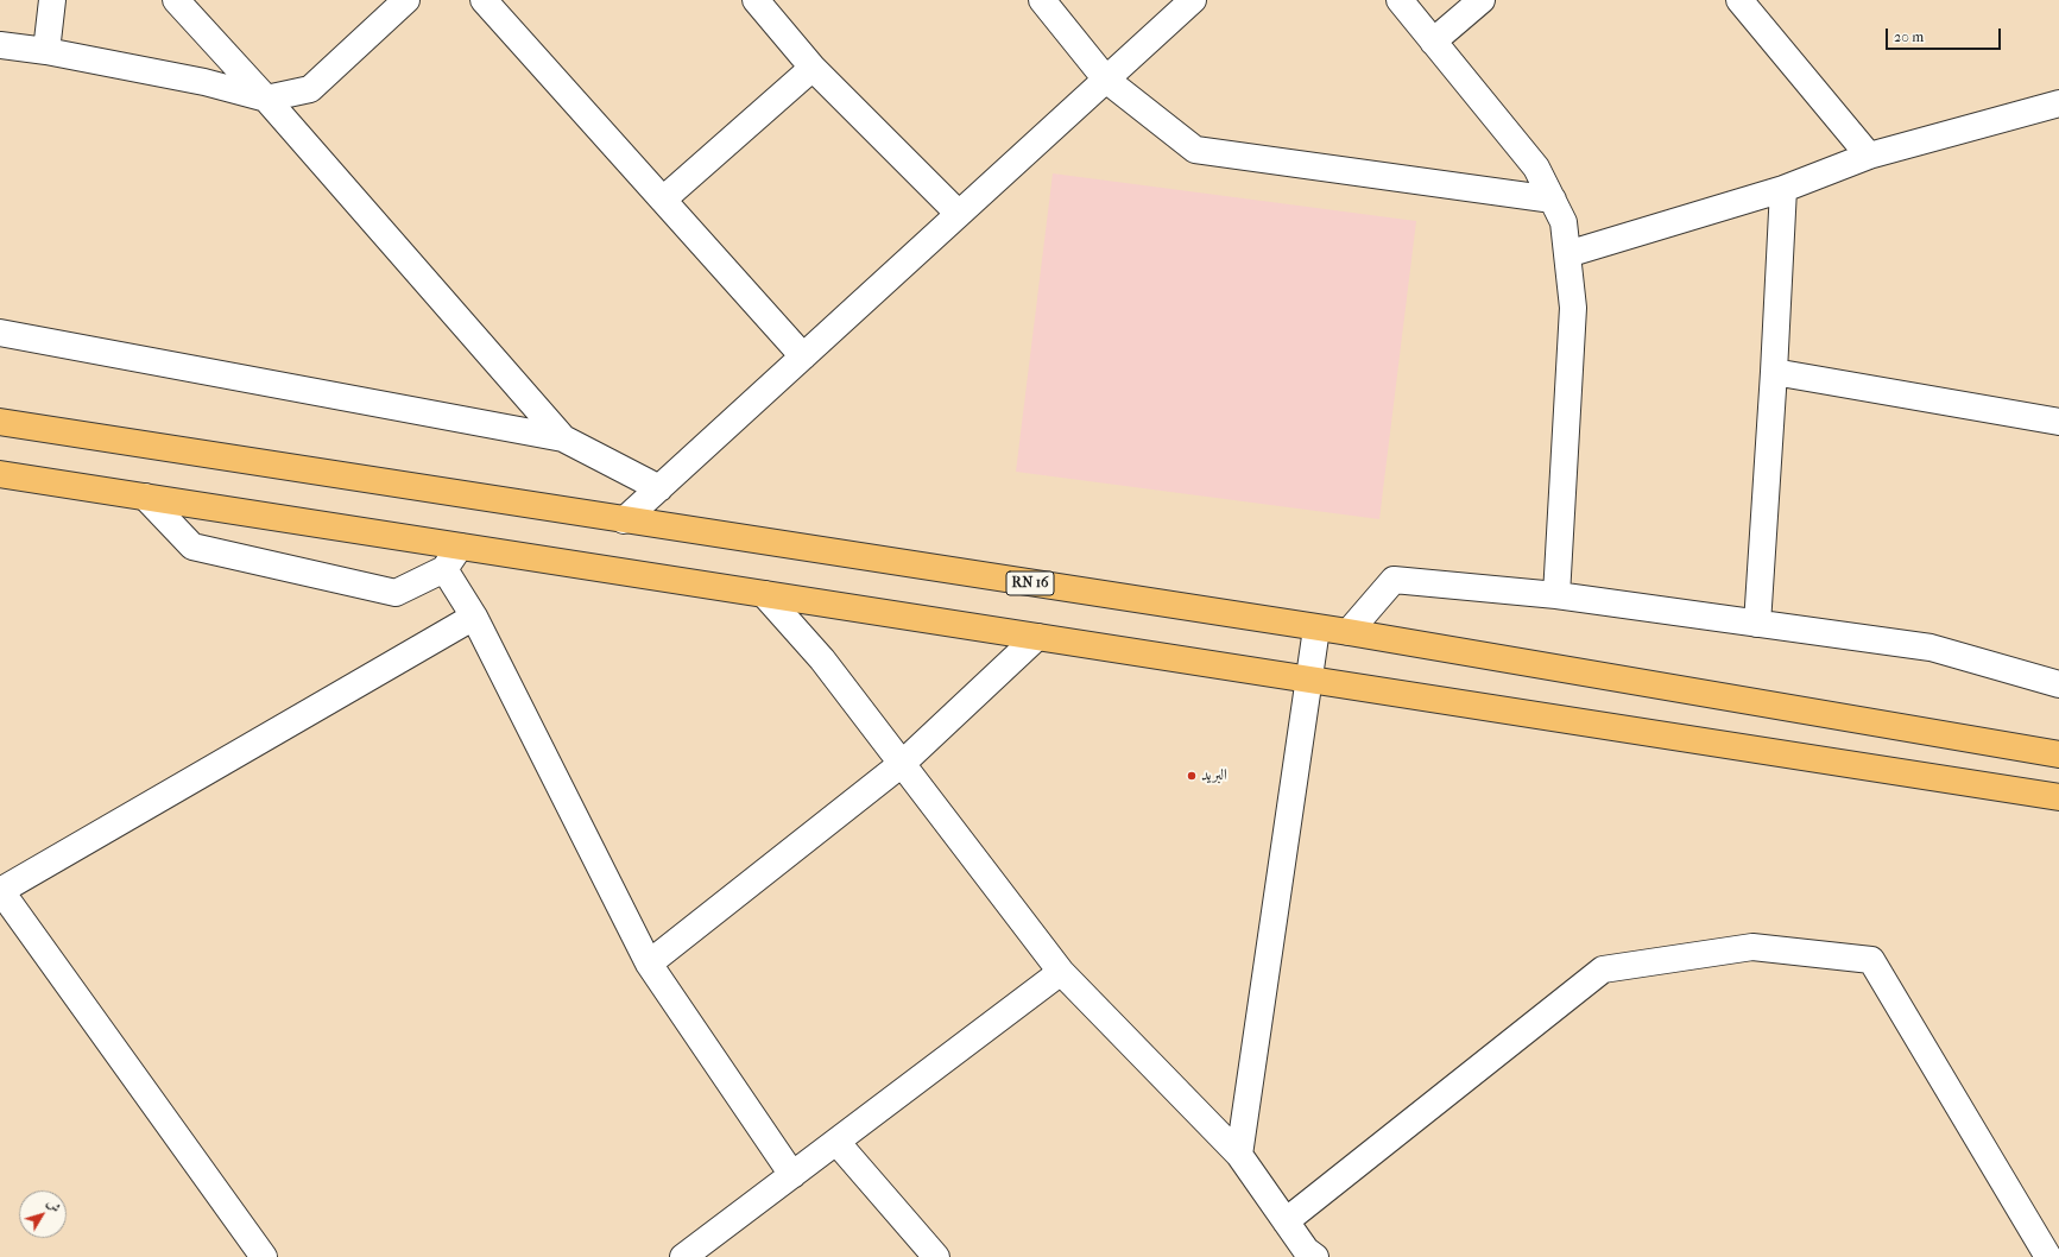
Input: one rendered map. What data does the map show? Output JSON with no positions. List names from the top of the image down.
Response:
{
  "streets": {
    "main road": ["RN 16"]
  },
  "places": ["البريد"],
  "scale_bar": "20 m",
  "north": "top right"
}
